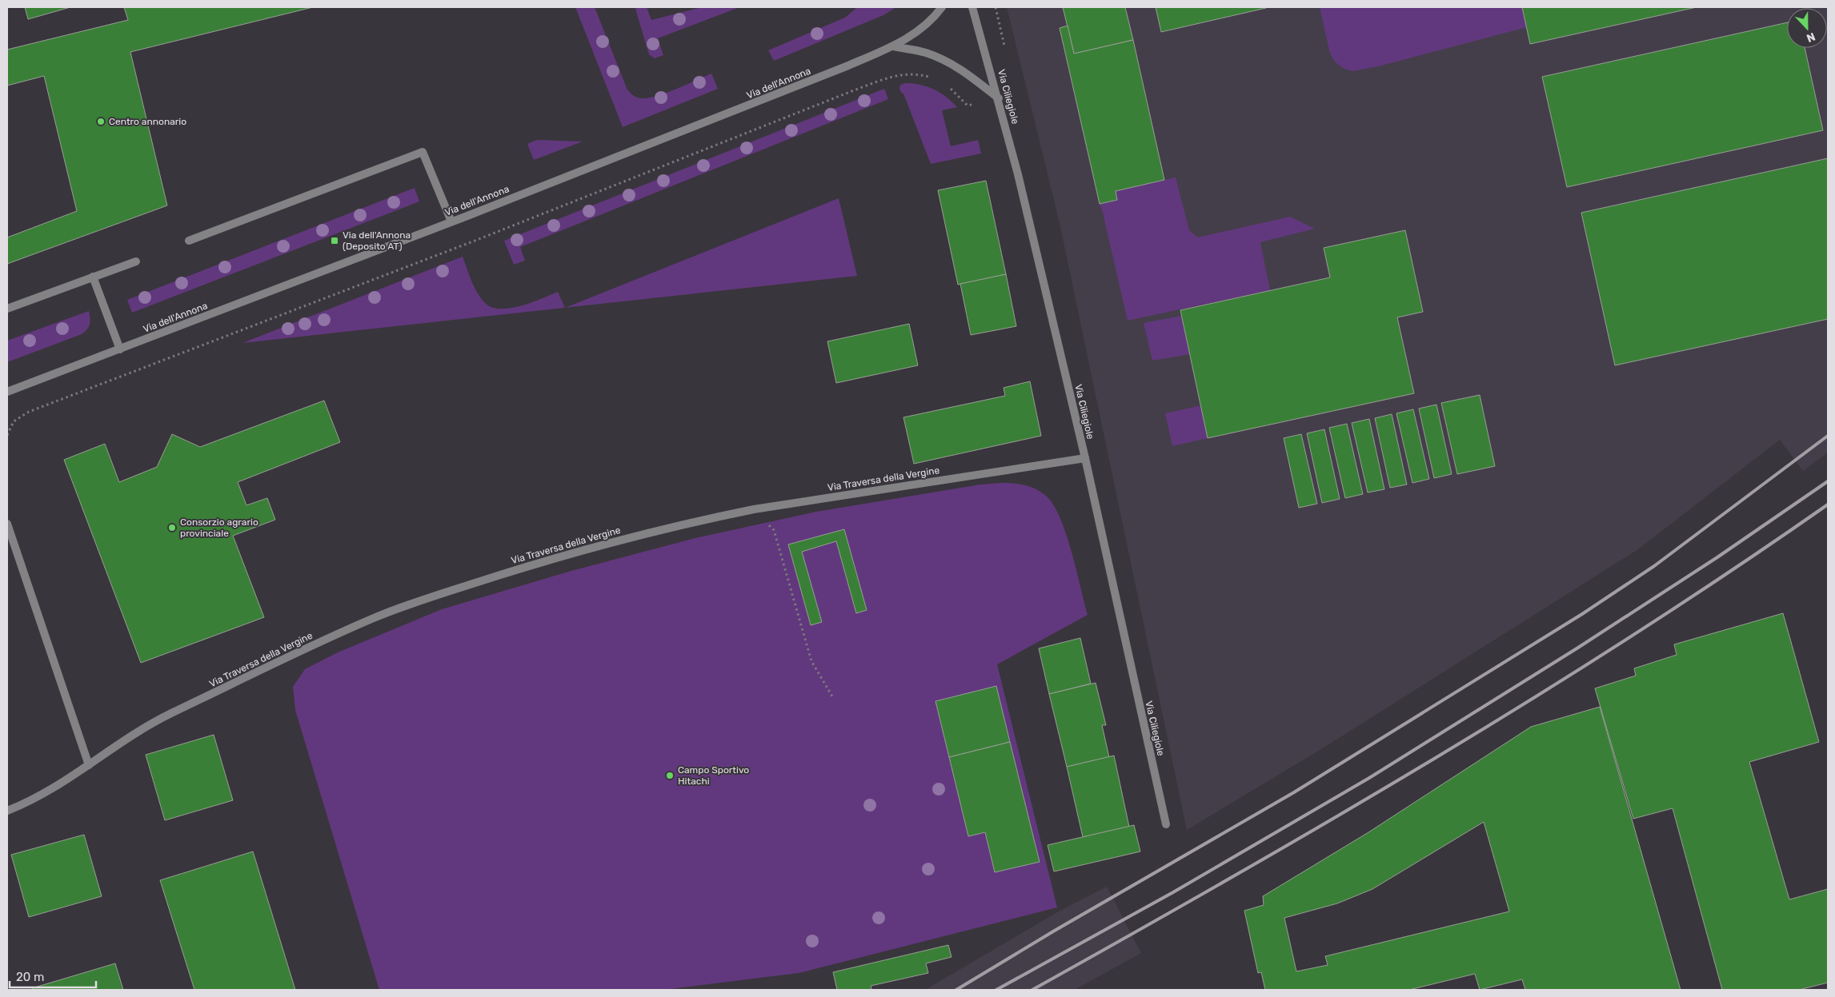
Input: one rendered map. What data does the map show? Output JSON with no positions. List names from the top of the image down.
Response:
{
  "streets": {
    "street": ["Via dell'Annona", "Via Ciliegiole", "Via Traversa della Vergine"]
  },
  "crossings": [
    ["Via Ciliegiole", "Via Traversa della Vergine"]
  ],
  "places": {
    "other": ["Centro annonario", "Consorzio agrario provinciale", "Campo Sportivo Hitachi"],
    "transit": ["Via dell'Annona (Deposito AT)"]
  },
  "scale_bar": "20 m",
  "north": "bottom"
}
